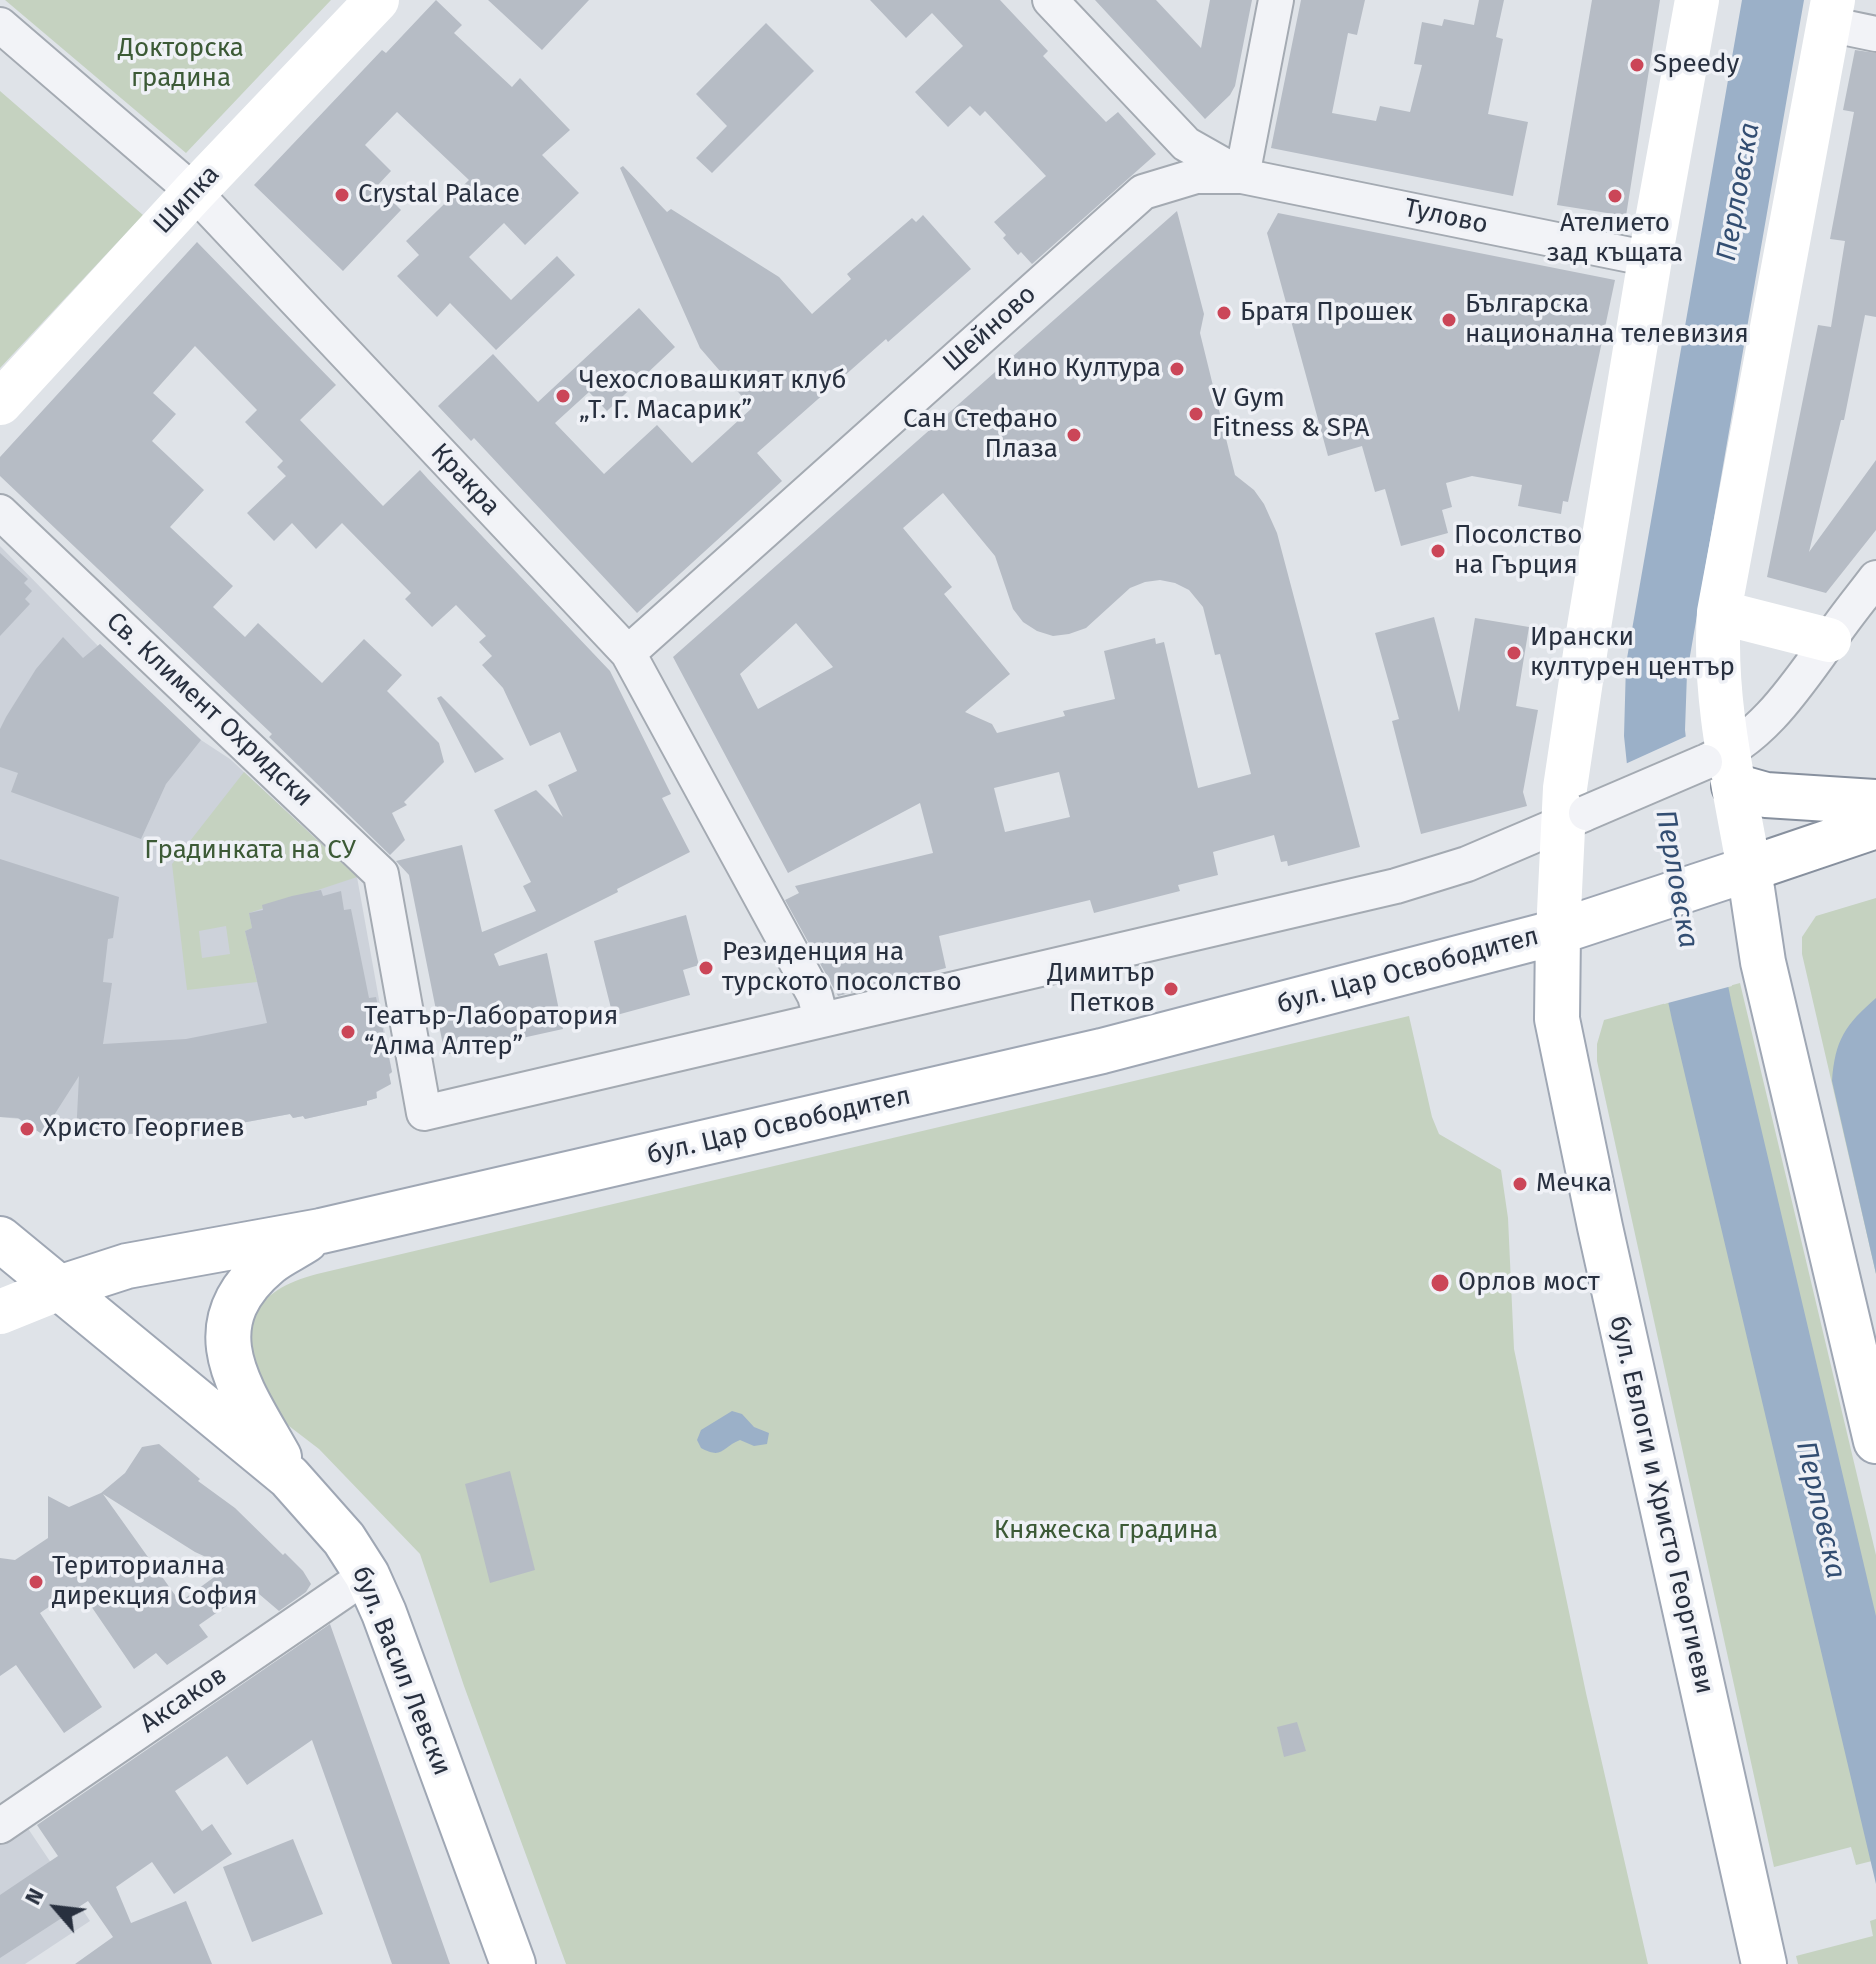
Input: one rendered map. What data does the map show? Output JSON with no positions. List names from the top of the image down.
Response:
{
  "streets": {
    "main road": [
      "Шипка",
      "бул. Цар Освободител",
      "бул. Евлоги и Христо Георгиеви",
      "бул. Васил Левски"
    ],
    "street": [
      "Тулово",
      "Шейново",
      "Кракра",
      "Св. Климент Охридски",
      "Аксаков"
    ]
  },
  "crossings": [
    ["Шипка", "Кракра"],
    ["Тулово", "Шейново"],
    ["Тулово", "бул. Евлоги и Христо Георгиеви"],
    ["Шейново", "Кракра"],
    ["Кракра", "Св. Климент Охридски"],
    ["бул. Цар Освободител", "бул. Евлоги и Христо Георгиеви"],
    ["бул. Цар Освободител", "бул. Васил Левски"],
    ["бул. Васил Левски", "Аксаков"]
  ],
  "water": ["Перловска"],
  "parks": ["Докторска градина", "Градинката на СУ", "Княжеска градина"],
  "places": [
    "Speedy",
    "Crystal Palace",
    "Ателието зад къщата",
    "Братя Прошек",
    "Българска национална телевизия",
    "Кино Култура",
    "Чехословашкият клуб „Т. Г. Масарик”",
    "V Gym Fitness & SPA",
    "Сан Стефано Плаза",
    "Посолство на Гърция",
    "Ирански културен център",
    "Резиденция на турското посолство",
    "Димитър Петков",
    "Театър-Лаборатория “Алма Алтер”",
    "Христо Георгиев",
    "Мечка",
    "Орлов мост",
    "Териториална дирекция София"
  ],
  "north": "top left"
}
